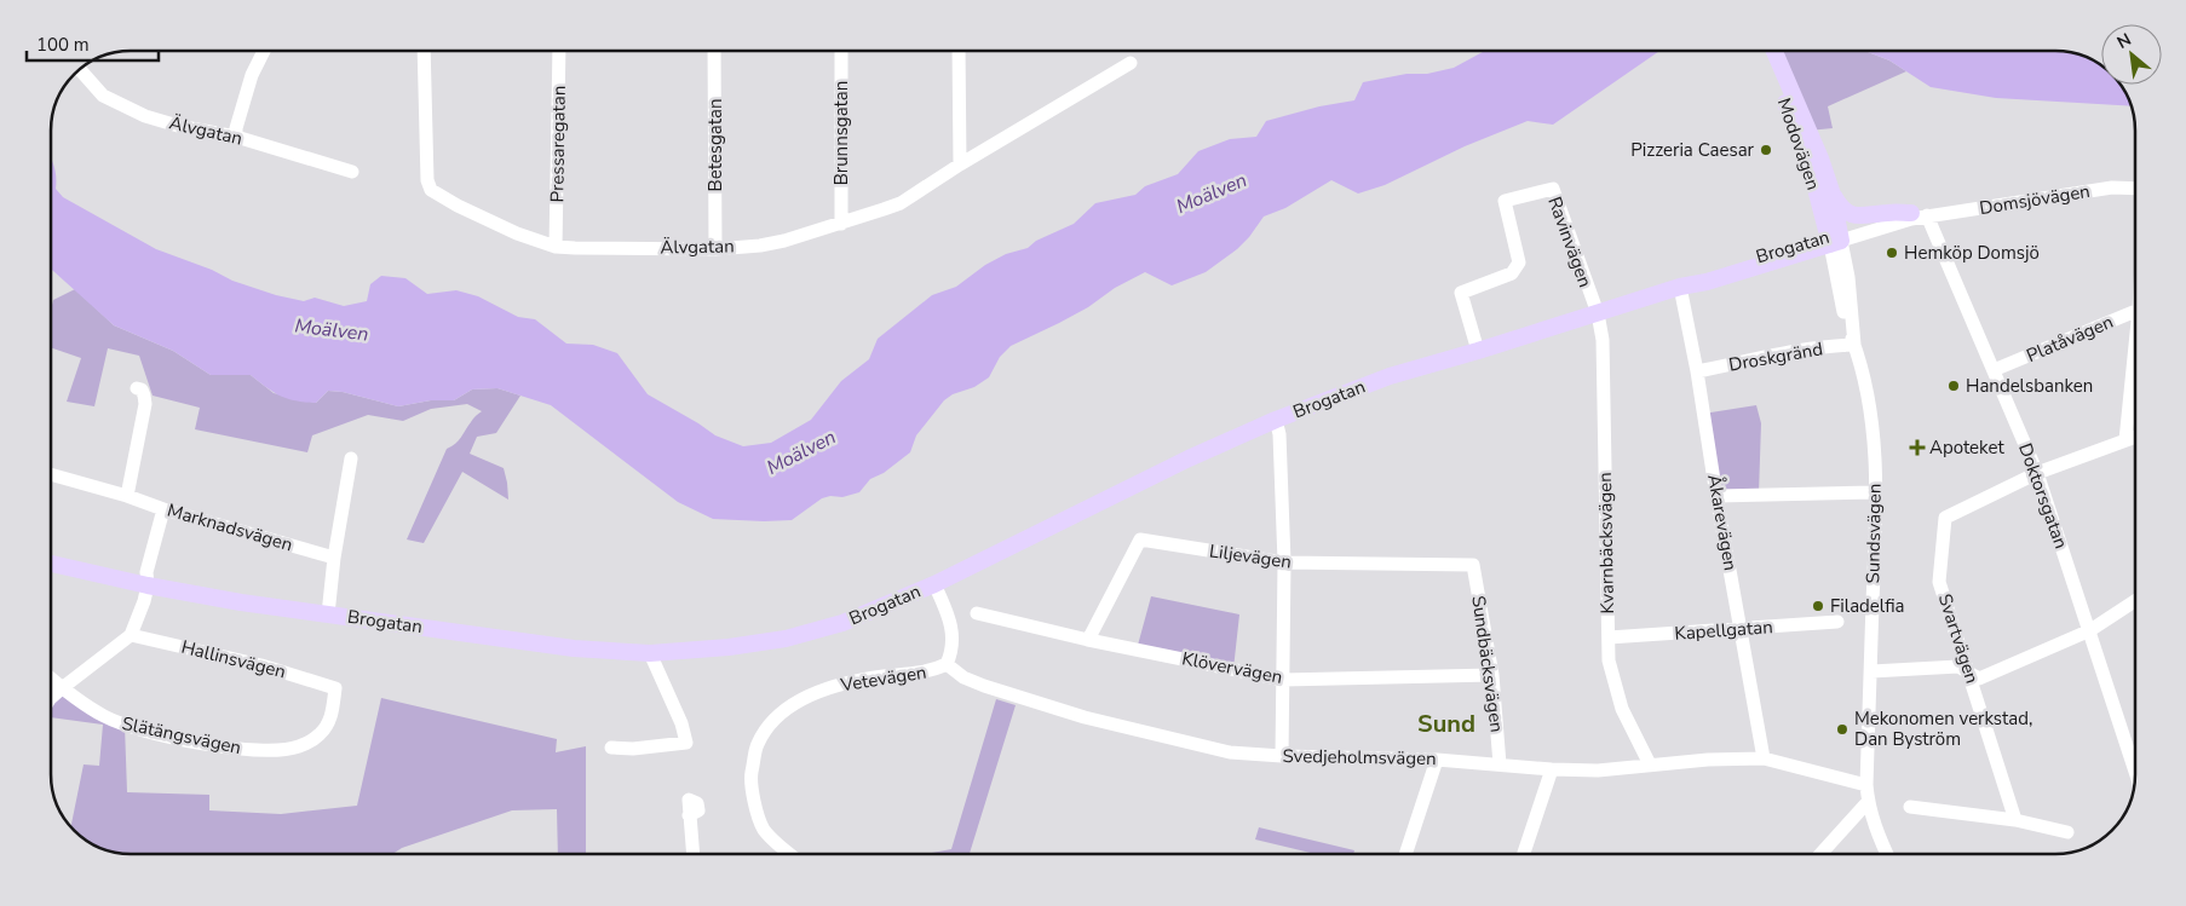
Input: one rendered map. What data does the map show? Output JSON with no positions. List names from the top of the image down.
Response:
{
  "streets": {
    "main road": ["Modovägen", "Brogatan"],
    "street": [
      "Älvgatan",
      "Brunnsgatan",
      "Pressaregatan",
      "Betesgatan",
      "Domsjövägen",
      "Ravinvägen",
      "Platåvägen",
      "Droskgränd",
      "Doktorsgatan",
      "Åkarevägen",
      "Marknadsvägen",
      "Sundsvägen",
      "Kvarnbäcksvägen",
      "Liljevägen",
      "Kapellgatan",
      "Svartvägen",
      "Hallinsvägen",
      "Sundbäcksvägen",
      "Klövervägen",
      "Vetevägen",
      "Slätängsvägen",
      "Svedjeholmsvägen"
    ]
  },
  "crossings": [
    ["Älvgatan", "Brunnsgatan"],
    ["Älvgatan", "Pressaregatan"],
    ["Älvgatan", "Betesgatan"],
    ["Modovägen", "Domsjövägen"],
    ["Modovägen", "Brogatan"],
    ["Modovägen", "Sundsvägen"],
    ["Domsjövägen", "Brogatan"],
    ["Domsjövägen", "Doktorsgatan"],
    ["Domsjövägen", "Sundsvägen"],
    ["Ravinvägen", "Brogatan"],
    ["Ravinvägen", "Kvarnbäcksvägen"],
    ["Brogatan", "Åkarevägen"],
    ["Brogatan", "Sundsvägen"],
    ["Brogatan", "Kvarnbäcksvägen"],
    ["Platåvägen", "Doktorsgatan"],
    ["Droskgränd", "Åkarevägen"],
    ["Droskgränd", "Sundsvägen"],
    ["Doktorsgatan", "Svartvägen"],
    ["Åkarevägen", "Kapellgatan"],
    ["Åkarevägen", "Svedjeholmsvägen"],
    ["Sundsvägen", "Svedjeholmsvägen"],
    ["Kvarnbäcksvägen", "Kapellgatan"],
    ["Kvarnbäcksvägen", "Svedjeholmsvägen"],
    ["Liljevägen", "Sundbäcksvägen"],
    ["Liljevägen", "Klövervägen"],
    ["Hallinsvägen", "Slätängsvägen"],
    ["Sundbäcksvägen", "Klövervägen"],
    ["Sundbäcksvägen", "Svedjeholmsvägen"],
    ["Vetevägen", "Svedjeholmsvägen"]
  ],
  "districts": ["Sund"],
  "water": ["Moälven"],
  "places": {
    "other": [
      "Pizzeria Caesar",
      "Hemköp Domsjö",
      "Handelsbanken",
      "Filadelfia",
      "Mekonomen verkstad, Dan Byström"
    ],
    "health": ["Apoteket"]
  },
  "scale_bar": "100 m",
  "north": "top left"
}
